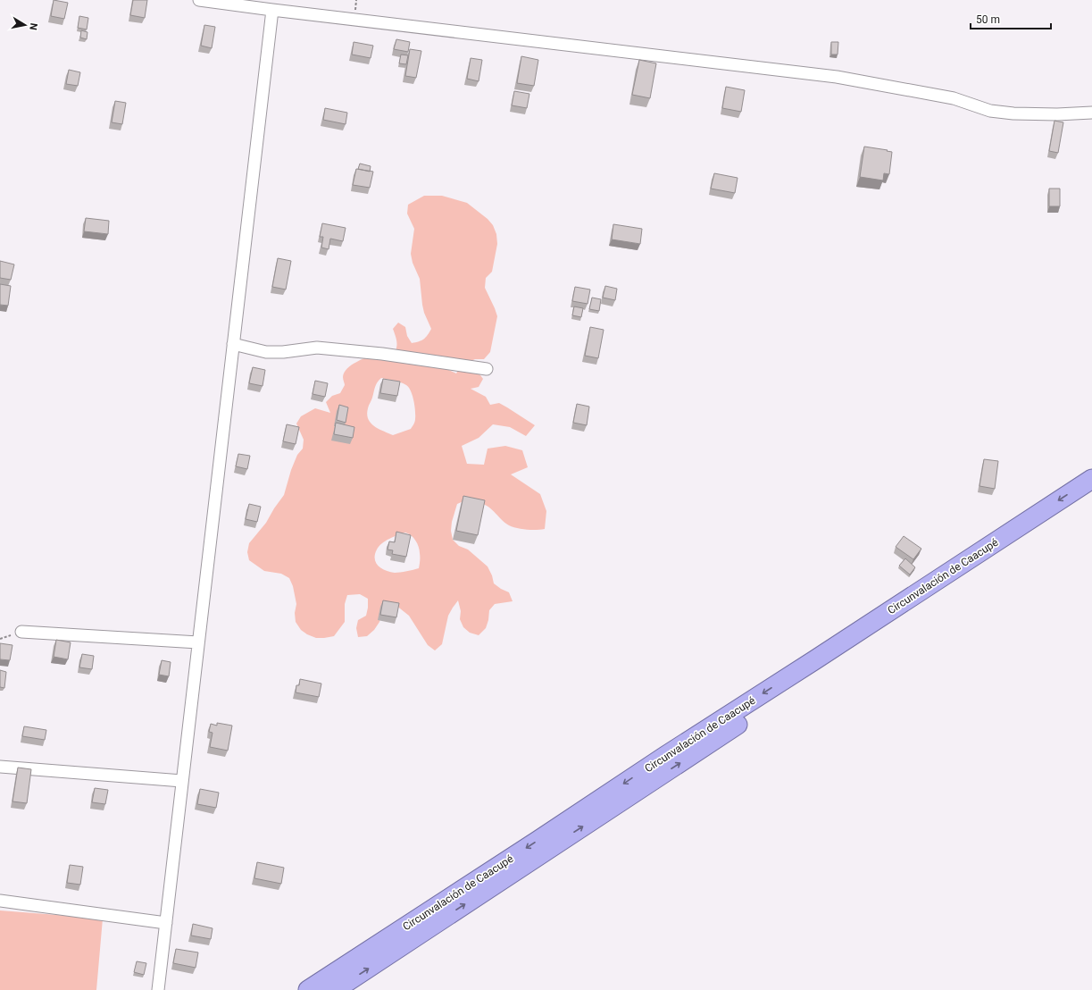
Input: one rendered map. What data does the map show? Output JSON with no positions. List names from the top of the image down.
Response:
{
  "streets": {
    "highway": ["Circunvalación de Caacupé"]
  },
  "scale_bar": "50 m",
  "north": "right"
}
